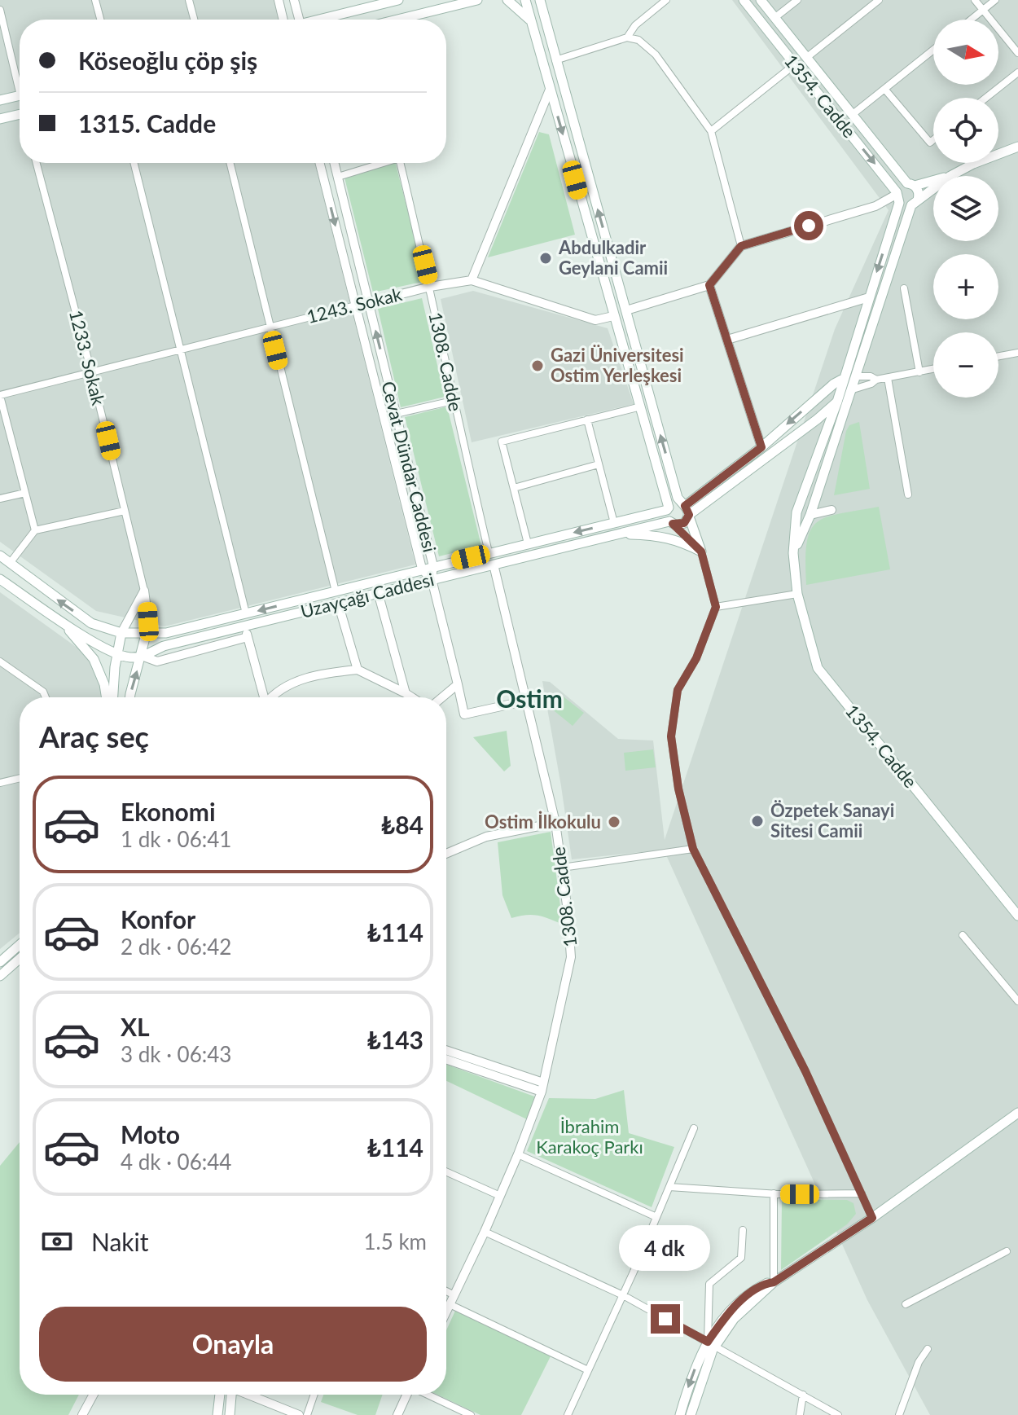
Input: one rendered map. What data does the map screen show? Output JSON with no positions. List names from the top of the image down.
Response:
{
  "streets": {
    "main road": ["1354. Cadde", "Uzayçağı Caddesi"],
    "street": [
      "1243. Sokak",
      "1233. Sokak",
      "1308. Cadde",
      "Cevat Dündar Caddesi"
    ]
  },
  "crossings": [
    ["1243. Sokak", "1233. Sokak"],
    ["1243. Sokak", "1308. Cadde"],
    ["1243. Sokak", "Cevat Dündar Caddesi"],
    ["1308. Cadde", "Cevat Dündar Caddesi"],
    ["1308. Cadde", "Uzayçağı Caddesi"],
    ["Cevat Dündar Caddesi", "Uzayçağı Caddesi"]
  ],
  "districts": ["Ostim"],
  "parks": ["İbrahim Karakoç Parkı"],
  "places": [
    "Abdulkadir Geylani Camii",
    "Gazi Üniversitesi Ostim Yerleşkesi",
    "Özpetek Sanayi Sitesi Camii",
    "Ostim İlkokulu"
  ],
  "north": "right",
  "page": {
    "map_buttons": ["+", "−"],
    "banner": ["Köseoğlu çöp şiş", "1315. Cadde"],
    "heading": "Araç seç",
    "list": [
      {
        "name": "Ekonomi",
        "note": "1 dk · 06:41",
        "value": "₺84"
      },
      {
        "name": "Konfor",
        "note": "2 dk · 06:42",
        "value": "₺114"
      },
      {
        "name": "XL",
        "note": "3 dk · 06:43",
        "value": "₺143"
      },
      {
        "name": "Moto",
        "note": "4 dk · 06:44",
        "value": "₺114"
      }
    ],
    "pay": ["Nakit", "1.5 km"],
    "bubble": "4 dk",
    "buttons": "Onayla"
  }
}
